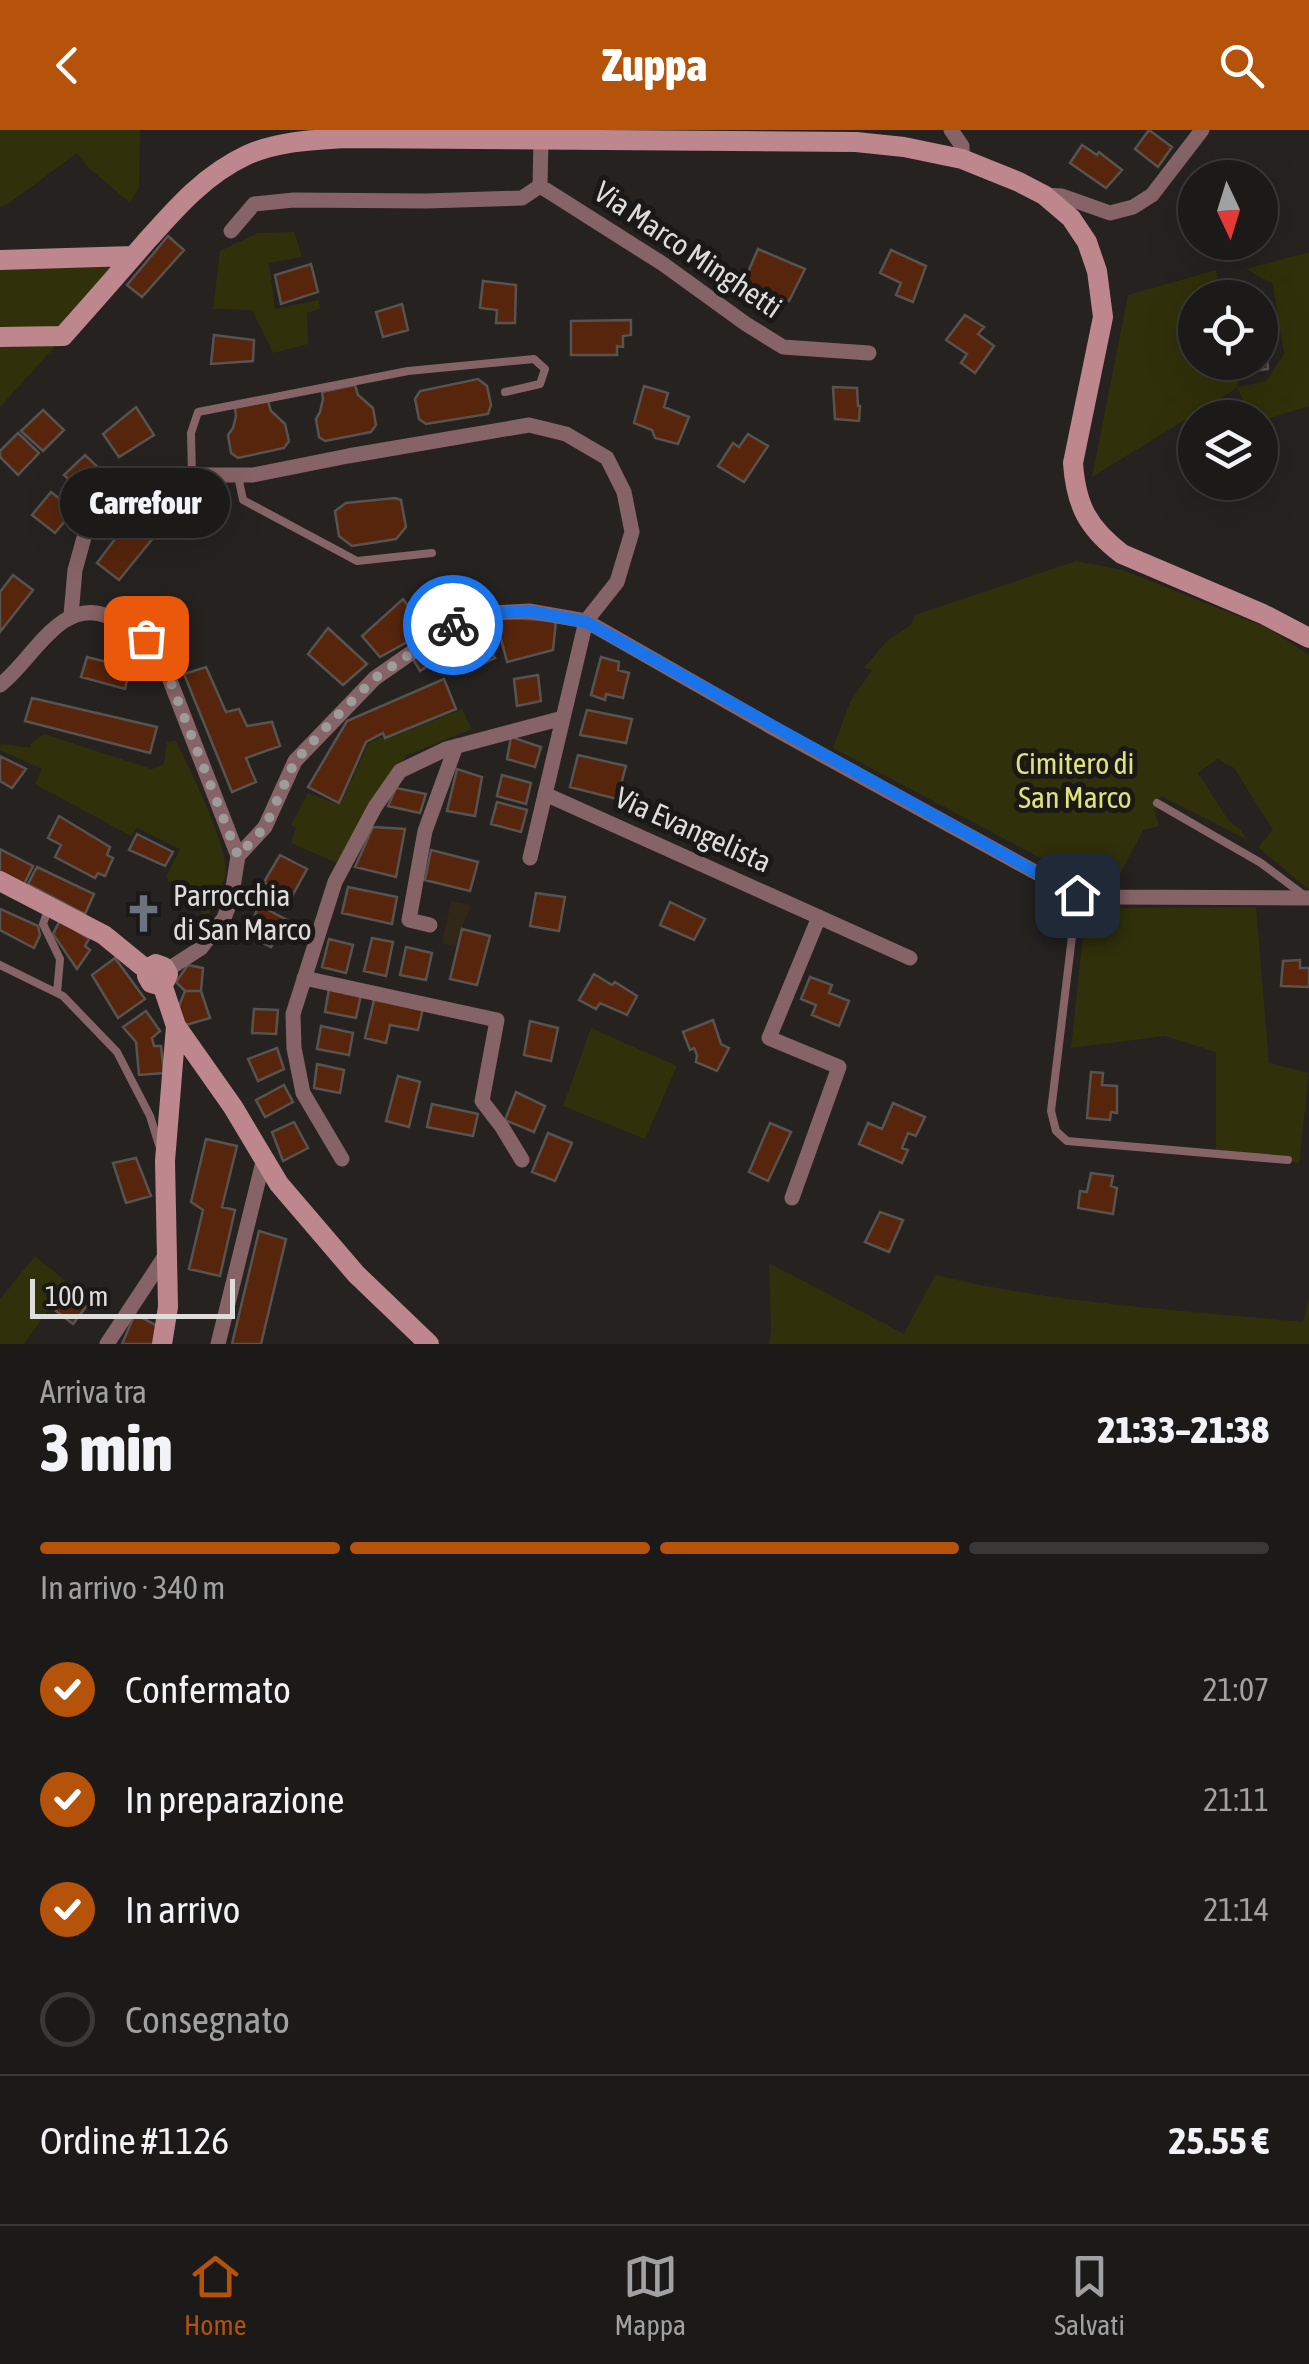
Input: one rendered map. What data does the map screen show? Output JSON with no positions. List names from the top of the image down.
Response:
{
  "streets": {
    "street": ["Via Marco Minghetti", "Via Evangelista"]
  },
  "parks": ["Cimitero di San Marco"],
  "places": {
    "other": ["Carrefour"],
    "church": ["Parrocchia di San Marco"]
  },
  "scale_bar": "100 m",
  "north": "bottom",
  "page": {
    "header": "Zuppa",
    "bubble": "Carrefour",
    "scale": "100 m",
    "heading": ["3 min", "Arriva tra", "21:33–21:38"],
    "panel": ["Ordine #1126", "25.55 €"],
    "bar": "In arrivo · 340 m",
    "list": [
      ["Confermato", "21:07"],
      ["In preparazione", "21:11"],
      ["In arrivo", "21:14"],
      "Consegnato"
    ],
    "tabs": ["Home", "Mappa", "Salvati"]
  }
}
